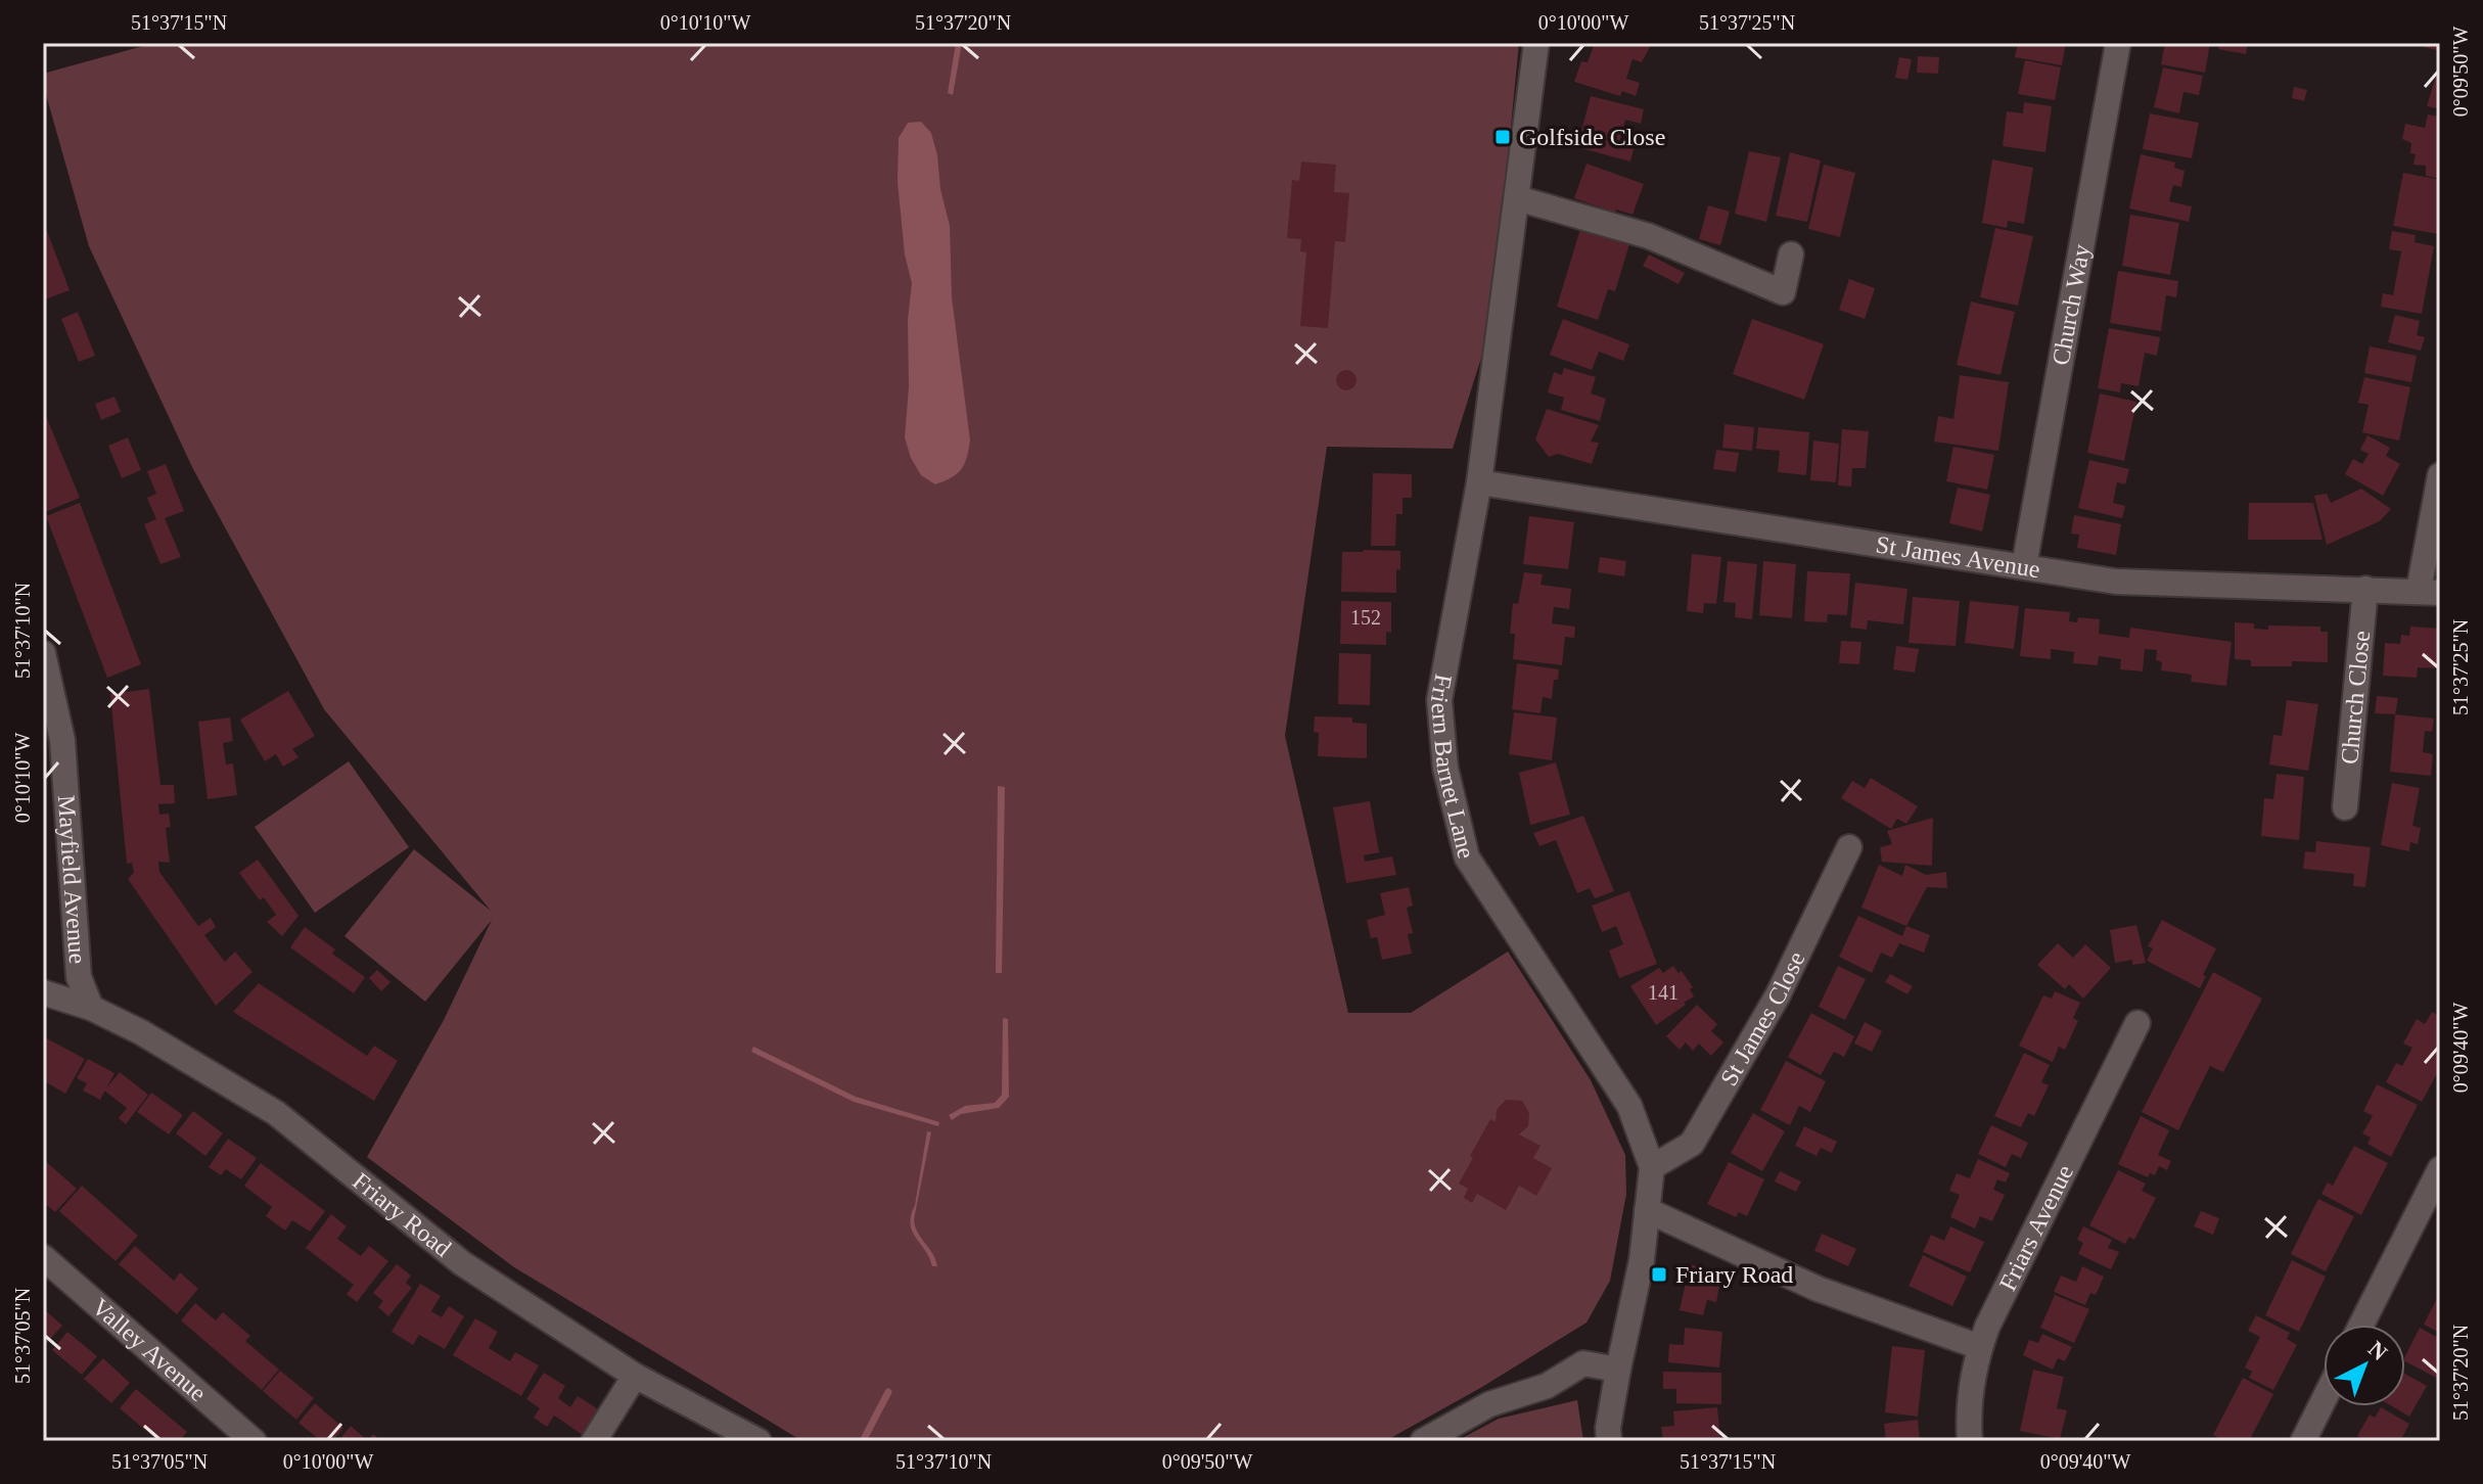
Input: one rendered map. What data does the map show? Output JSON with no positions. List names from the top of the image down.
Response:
{
  "streets": {
    "street": [
      "Church Way",
      "St James Avenue",
      "Church Close",
      "Friern Barnet Lane",
      "Mayfield Avenue",
      "St James Close",
      "Friary Road",
      "Friars Avenue",
      "Valley Avenue"
    ]
  },
  "crossings": [
    ["Church Way", "St James Avenue"],
    ["St James Avenue", "Church Close"],
    ["St James Avenue", "Friern Barnet Lane"],
    ["Friern Barnet Lane", "St James Close"],
    ["Mayfield Avenue", "Friary Road"]
  ],
  "places": {
    "transit": ["Golfside Close", "Friary Road"]
  },
  "house_numbers": ["152", "141"],
  "north": "top right",
  "coordinates": [
    "51°37'15\"N",
    "0°10'10\"W",
    "51°37'20\"N",
    "0°10'00\"W",
    "51°37'25\"N",
    "0°09'50\"W",
    "51°37'10\"N",
    "0°09'40\"W",
    "51°37'05\"N"
  ]
}
